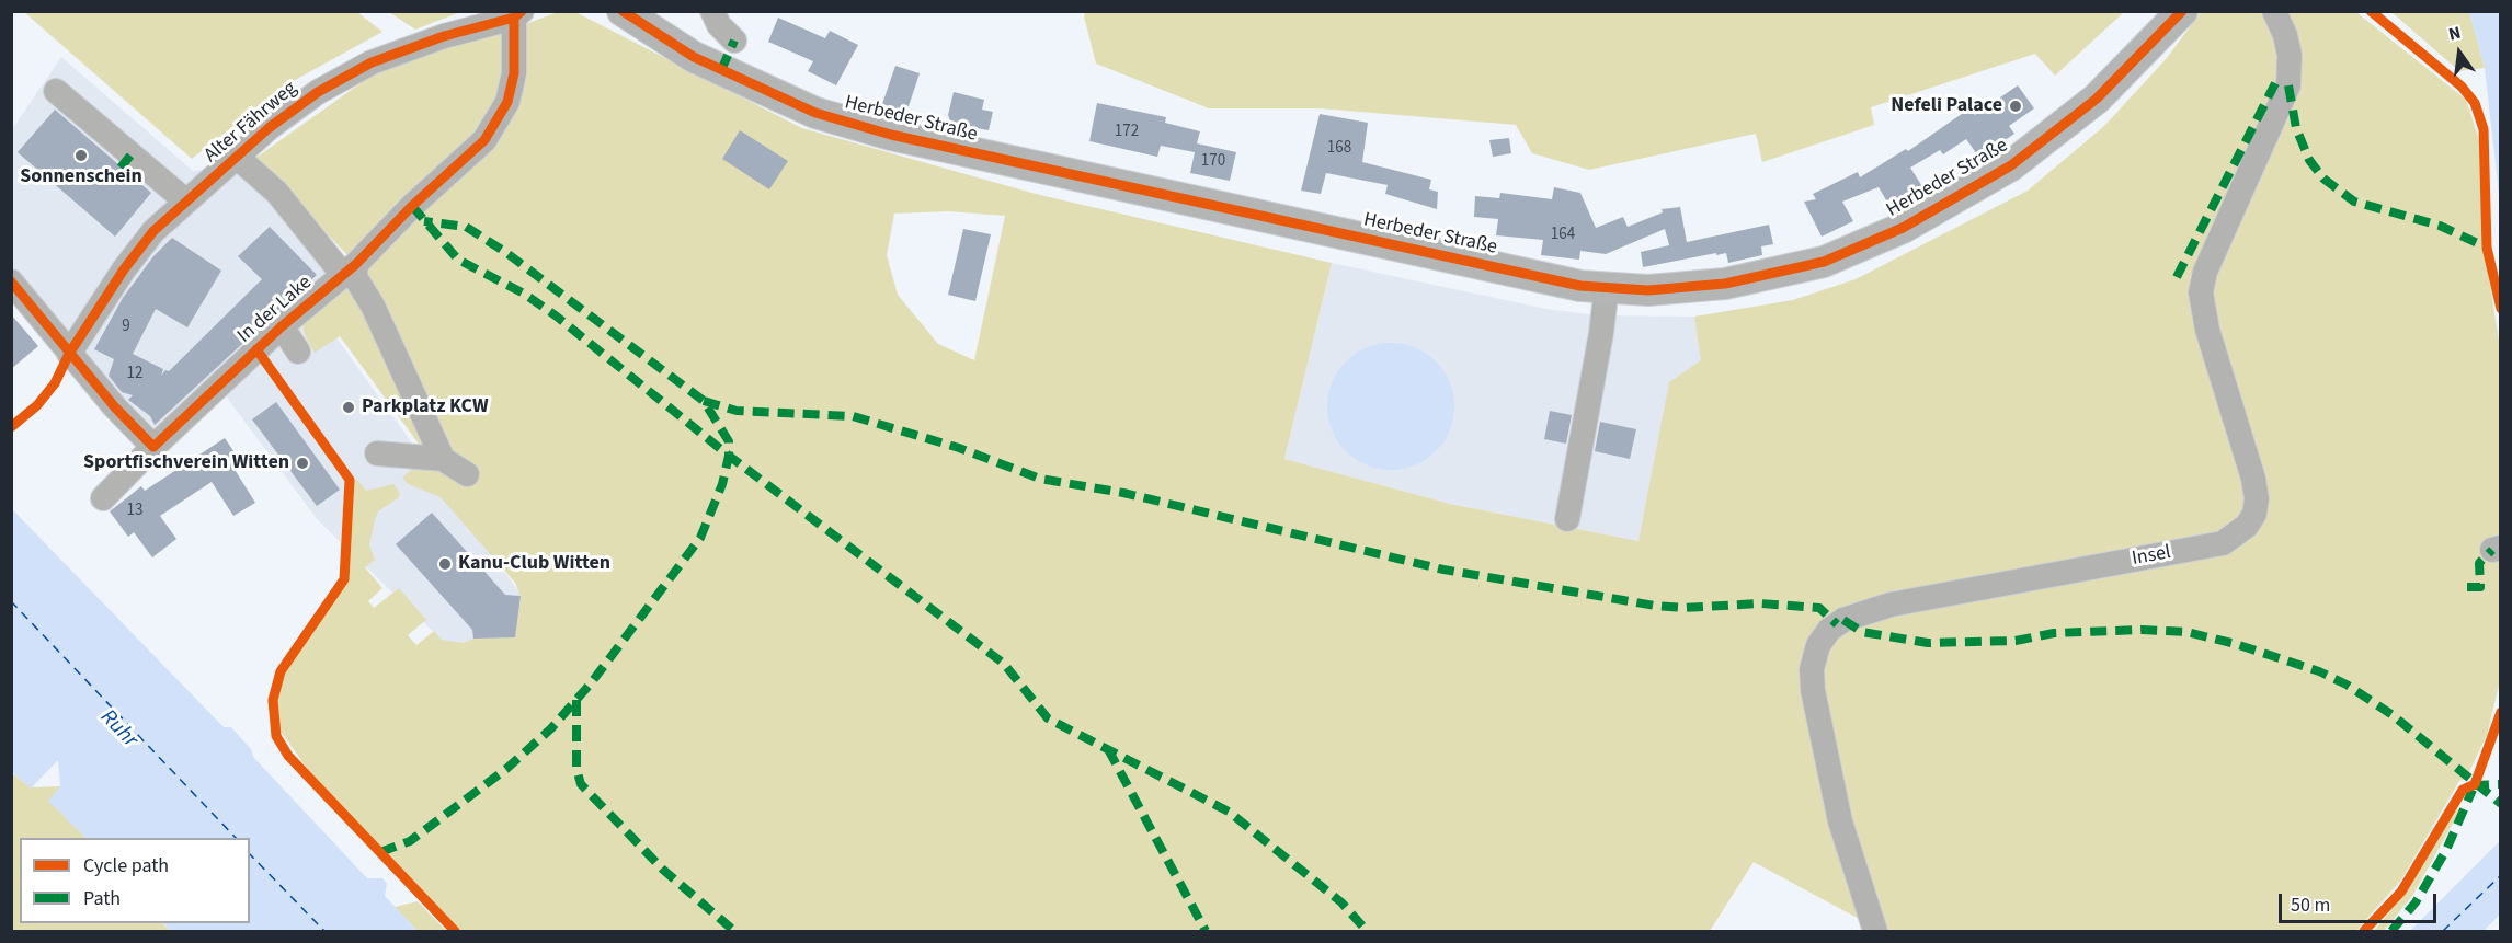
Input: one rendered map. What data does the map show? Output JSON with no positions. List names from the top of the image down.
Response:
{
  "streets": {
    "main road": ["Herbeder Straße"],
    "street": ["Alter Fährweg", "In der Lake", "Insel"]
  },
  "crossings": [
    ["Alter Fährweg", "In der Lake"]
  ],
  "water": ["Ruhr"],
  "places": [
    "Nefeli Palace",
    "Sonnenschein",
    "Parkplatz KCW",
    "Sportfischverein Witten",
    "Kanu-Club Witten"
  ],
  "house_numbers": [
    "172",
    "168",
    "170",
    "164",
    "9",
    "12",
    "13"
  ],
  "legend": ["Cycle path", "Path"],
  "scale_bar": "50 m",
  "north": "top"
}
